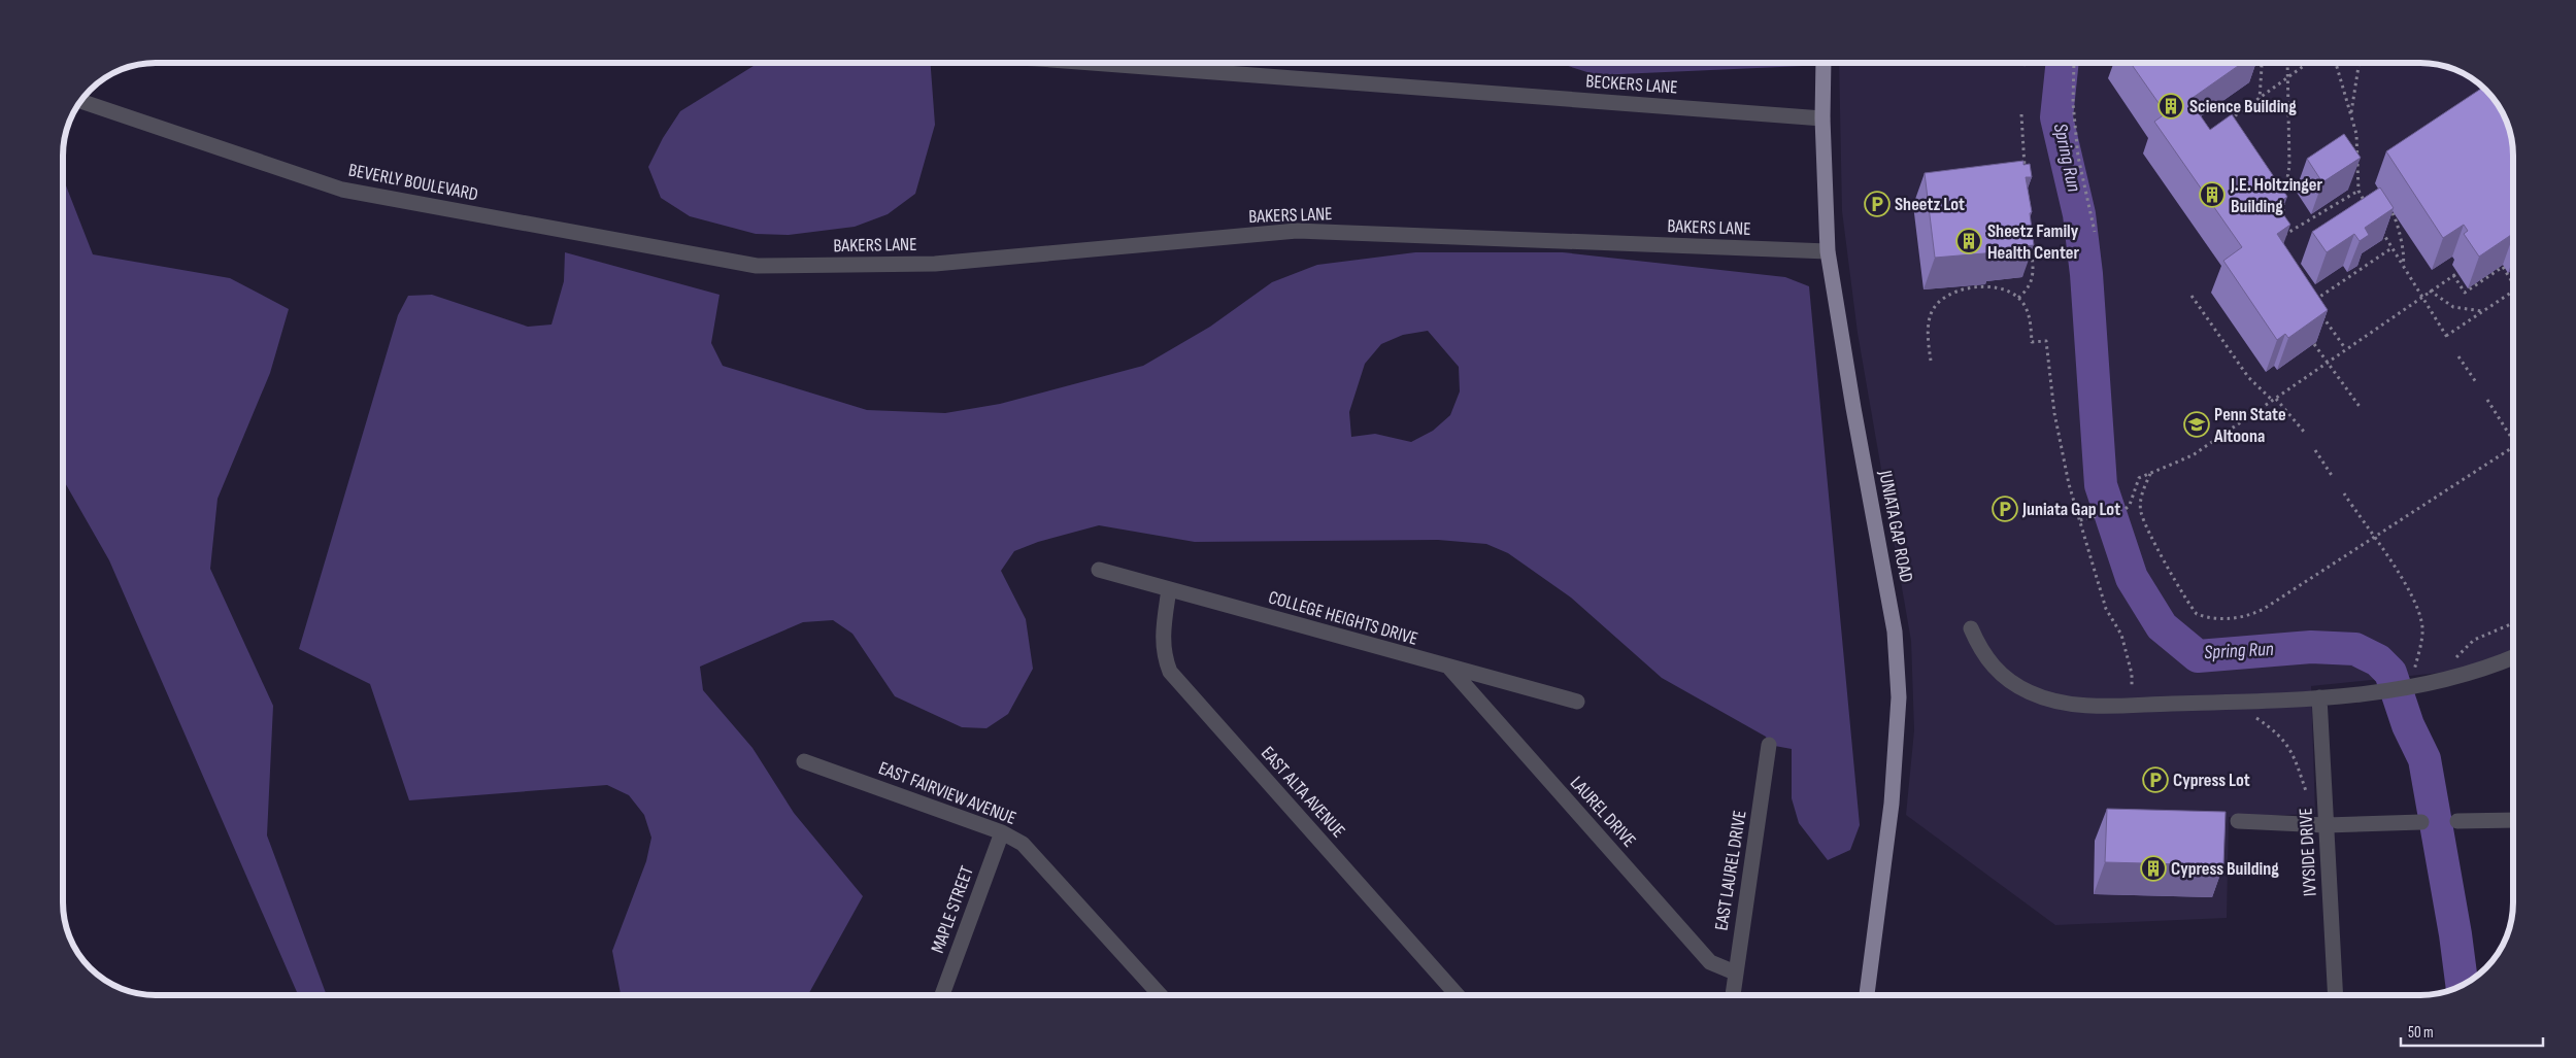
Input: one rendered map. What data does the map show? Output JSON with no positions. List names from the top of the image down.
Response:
{
  "streets": {
    "main road": ["JUNIATA GAP ROAD"],
    "street": [
      "BECKERS LANE",
      "BEVERLY BOULEVARD",
      "BAKERS LANE",
      "COLLEGE HEIGHTS DRIVE",
      "EAST ALTA AVENUE",
      "EAST FAIRVIEW AVENUE",
      "LAUREL DRIVE",
      "IVYSIDE DRIVE",
      "EAST LAUREL DRIVE",
      "MAPLE STREET"
    ]
  },
  "crossings": [
    ["BECKERS LANE", "JUNIATA GAP ROAD"],
    ["BEVERLY BOULEVARD", "BAKERS LANE"],
    ["BAKERS LANE", "JUNIATA GAP ROAD"],
    ["COLLEGE HEIGHTS DRIVE", "EAST ALTA AVENUE"],
    ["COLLEGE HEIGHTS DRIVE", "LAUREL DRIVE"],
    ["EAST FAIRVIEW AVENUE", "MAPLE STREET"],
    ["LAUREL DRIVE", "EAST LAUREL DRIVE"]
  ],
  "water": ["Spring Run"],
  "places": {
    "building": [
      "Science Building",
      "J.E. Holtzinger Building",
      "Sheetz Family Health Center",
      "Cypress Building"
    ],
    "parking": ["Sheetz Lot", "Juniata Gap Lot", "Cypress Lot"],
    "school or university": ["Penn State Altoona"]
  },
  "scale_bar": "50 m"
}
